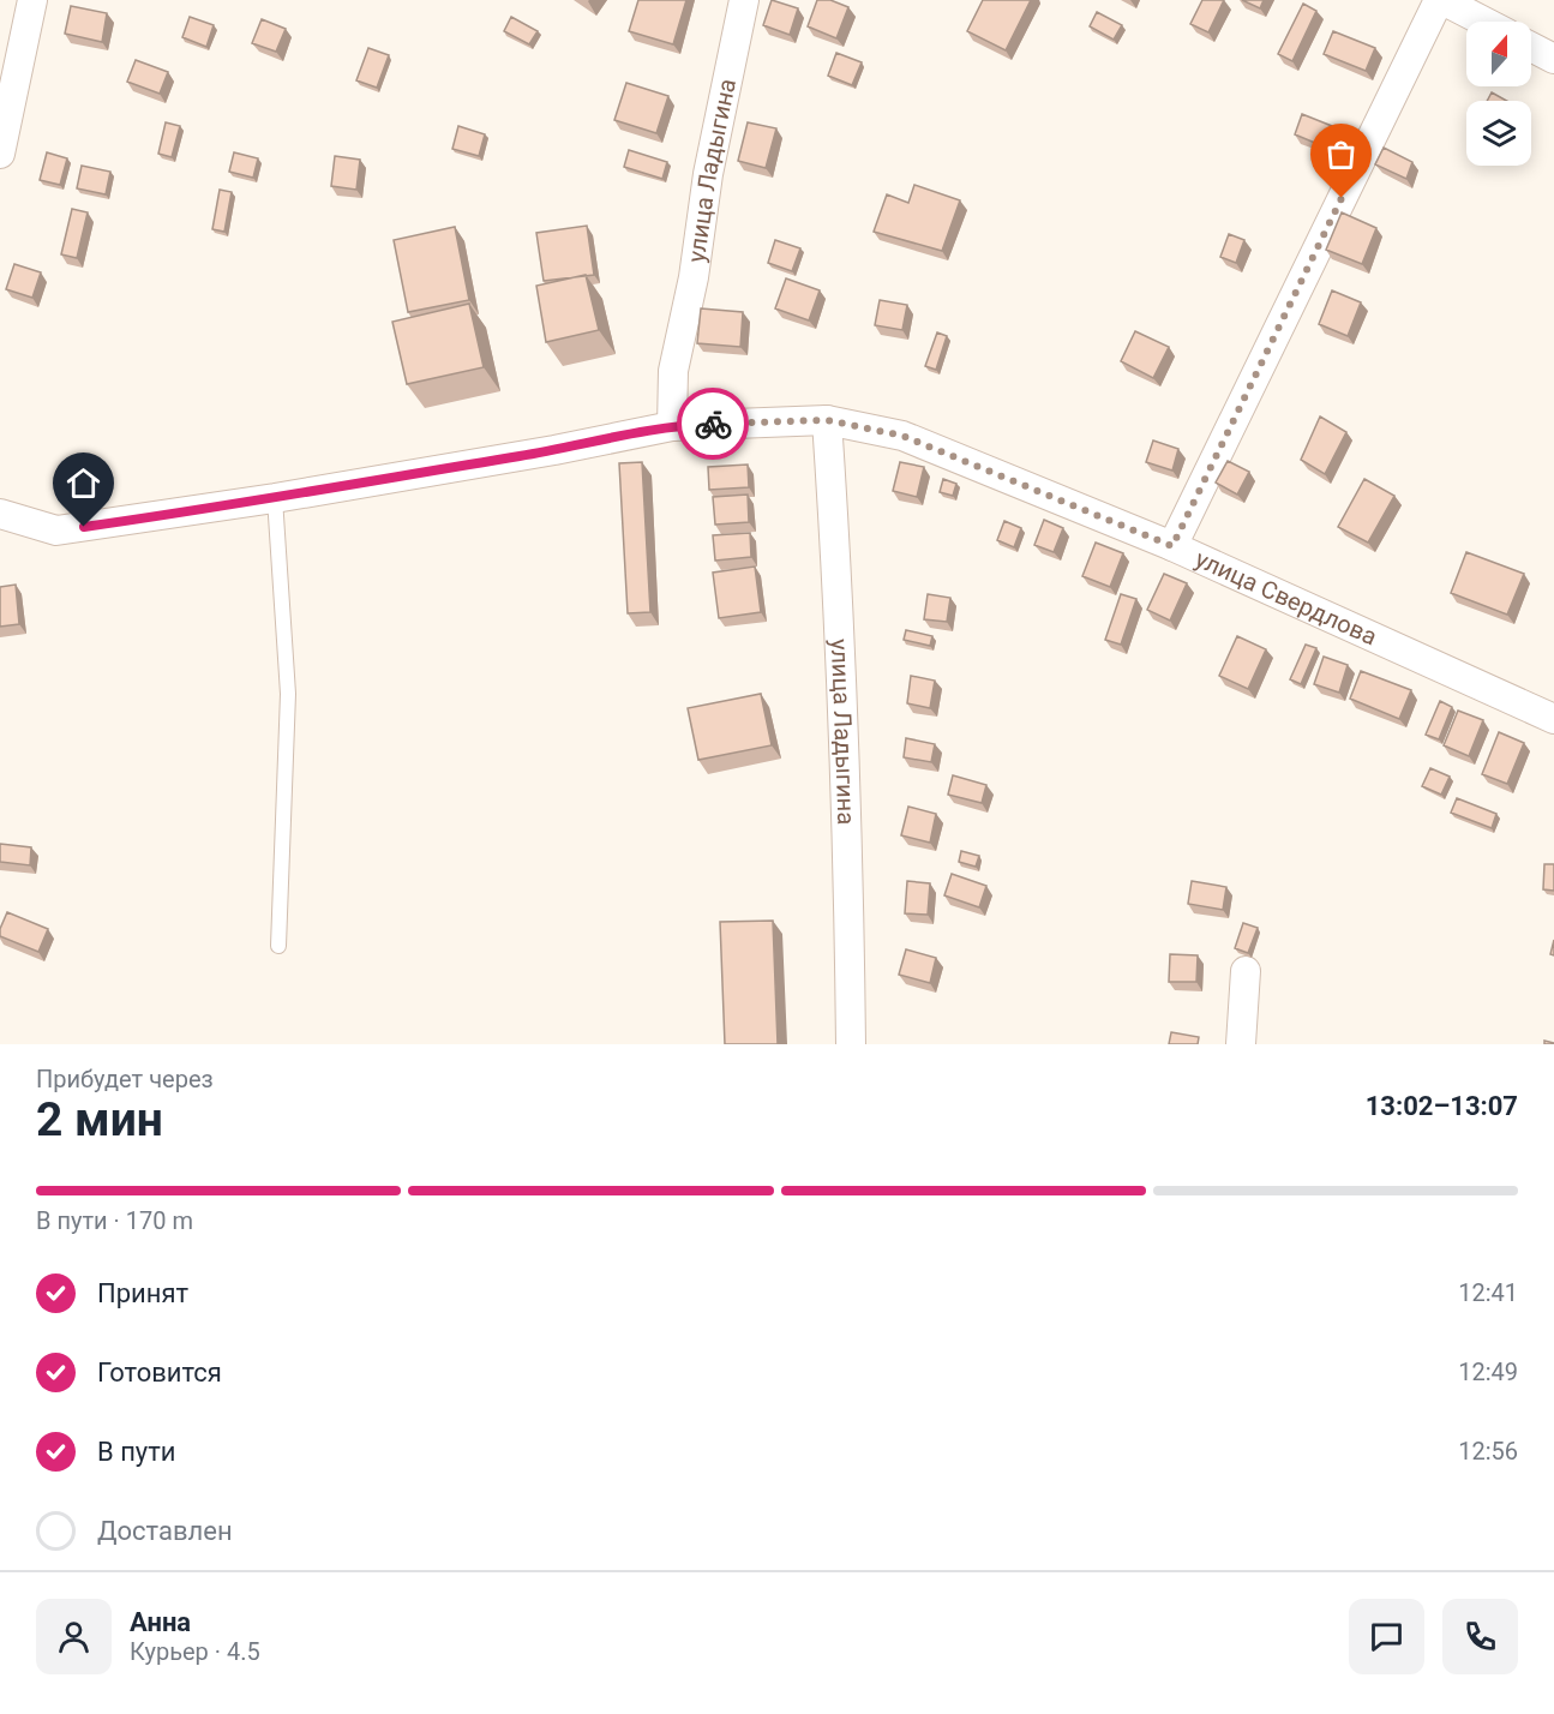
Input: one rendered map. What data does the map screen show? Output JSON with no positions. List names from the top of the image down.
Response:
{
  "streets": {
    "street": ["улица Ладыгина", "улица Свердлова"]
  },
  "crossings": [
    ["улица Ладыгина", "улица Свердлова"]
  ],
  "north": "top",
  "page": {
    "heading": ["2 мин", "Прибудет через", "13:02–13:07"],
    "panel": ["Анна", "Курьер · 4.5"],
    "bar": "В пути · 170 m",
    "list": [
      ["Принят", "12:41"],
      ["Готовится", "12:49"],
      ["В пути", "12:56"],
      "Доставлен"
    ]
  }
}
